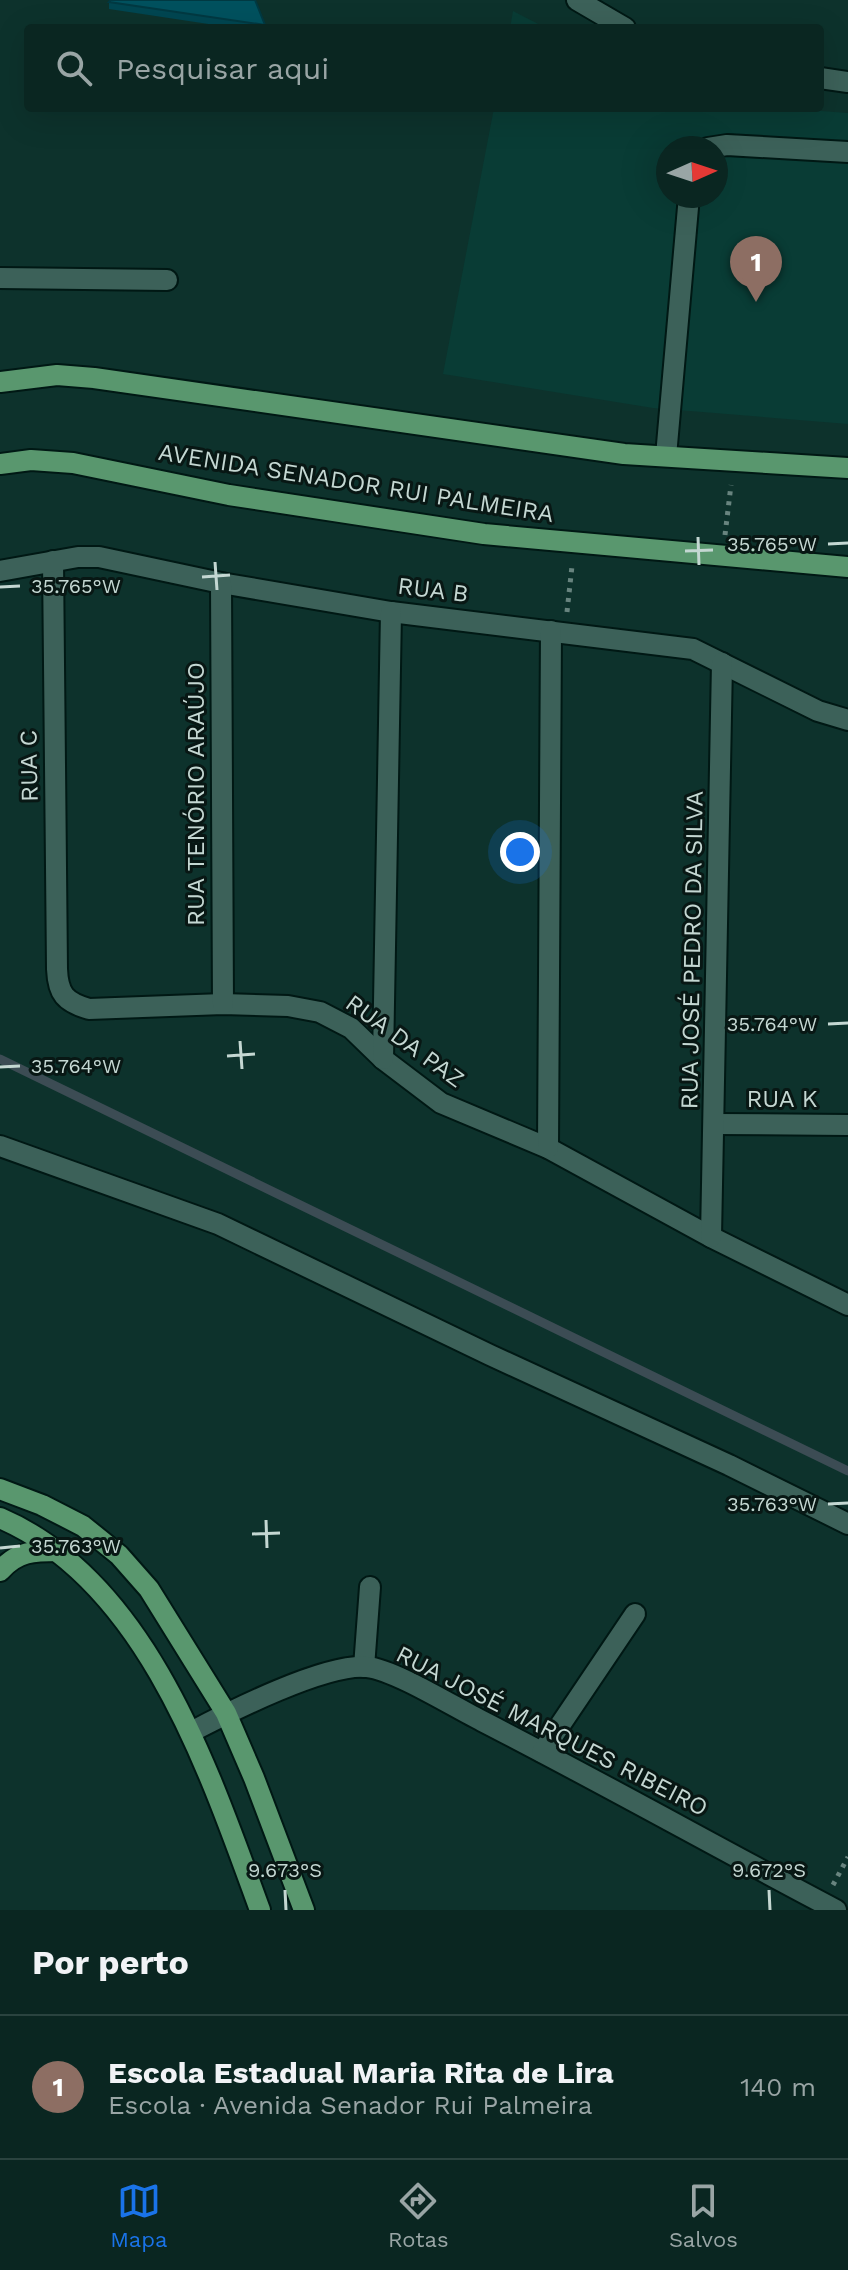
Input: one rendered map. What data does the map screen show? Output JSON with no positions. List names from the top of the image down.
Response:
{
  "streets": {
    "main road": ["AVENIDA SENADOR RUI PALMEIRA"],
    "street": [
      "RUA B",
      "RUA C",
      "RUA TENÓRIO ARAÚJO",
      "RUA JOSÉ PEDRO DA SILVA",
      "RUA DA PAZ",
      "RUA K",
      "RUA JOSÉ MARQUES RIBEIRO"
    ]
  },
  "crossings": [
    ["RUA B", "RUA C"],
    ["RUA B", "RUA TENÓRIO ARAÚJO"],
    ["RUA B", "RUA JOSÉ PEDRO DA SILVA"],
    ["RUA C", "RUA DA PAZ"],
    ["RUA TENÓRIO ARAÚJO", "RUA DA PAZ"],
    ["RUA JOSÉ PEDRO DA SILVA", "RUA DA PAZ"],
    ["RUA JOSÉ PEDRO DA SILVA", "RUA K"]
  ],
  "north": "right",
  "page": {
    "search": "Pesquisar aqui",
    "pins": "1",
    "heading": "Por perto",
    "list": [
      {
        "mark": "1",
        "name": "Escola Estadual Maria Rita de Lira",
        "note": "Escola · Avenida Senador Rui Palmeira",
        "value": "140 m"
      }
    ],
    "nav": ["Mapa", "Rotas", "Salvos"]
  },
  "coordinates": [
    "35.765°W",
    "35.764°W",
    "35.763°W",
    "9.673°S",
    "9.672°S"
  ]
}
